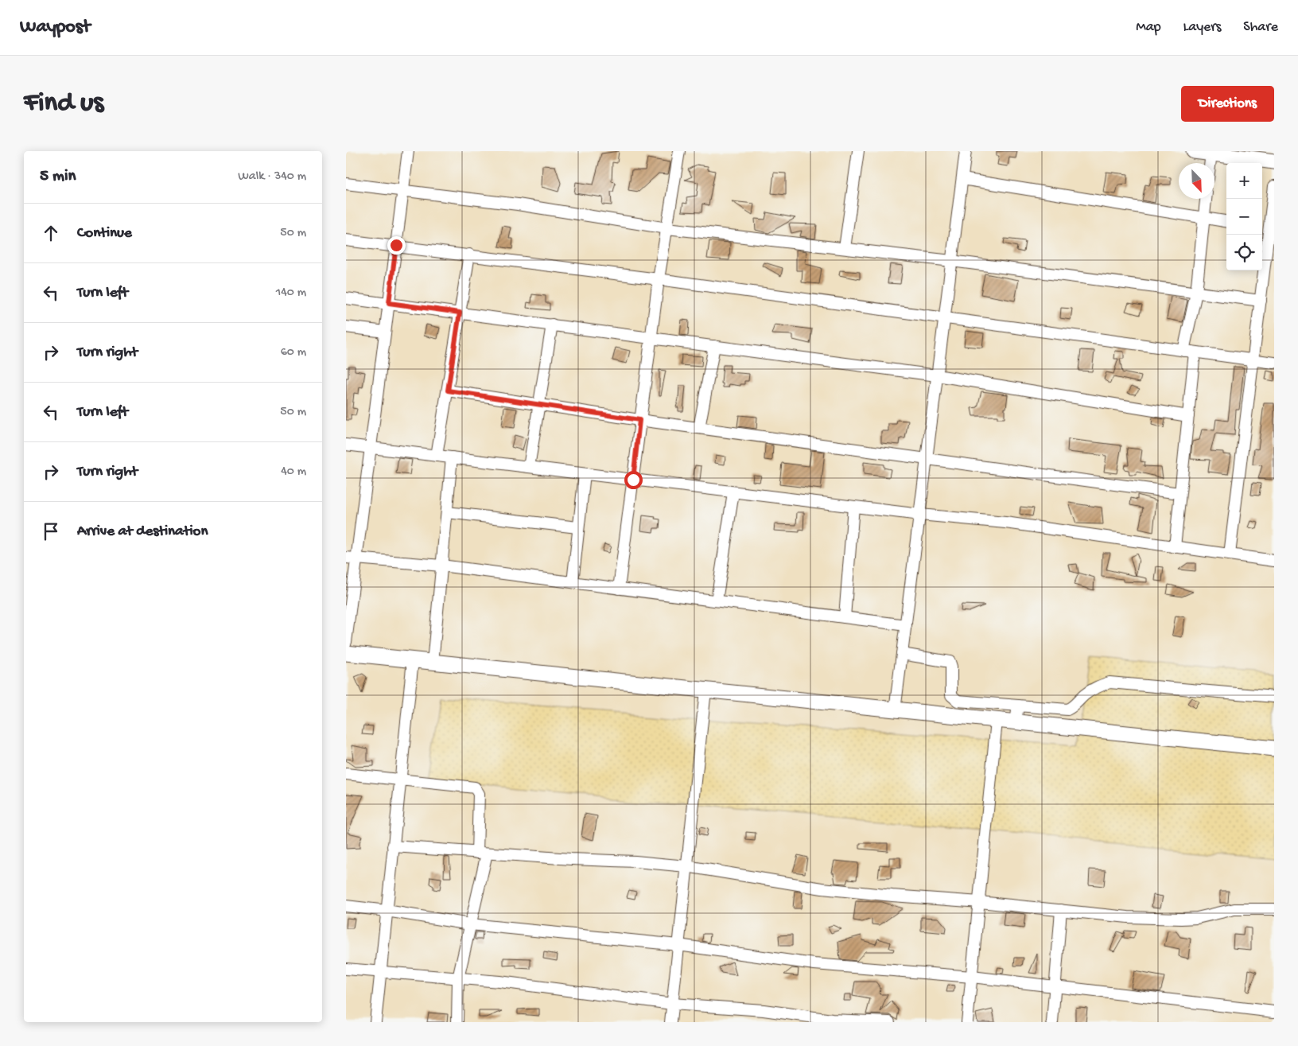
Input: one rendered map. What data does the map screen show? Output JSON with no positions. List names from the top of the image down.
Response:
{
  "north": "bottom right",
  "page": {
    "header": "Waypost",
    "nav": ["Map", "Layers", "Share"],
    "buttons": "Directions",
    "title": "Find us",
    "heading": ["5 min", "Walk · 340 m"],
    "map_buttons": ["+", "−"],
    "list": [
      ["Continue", "50 m"],
      ["Turn left", "140 m"],
      ["Turn right", "60 m"],
      ["Turn left", "50 m"],
      ["Turn right", "40 m"],
      "Arrive at destination"
    ]
  }
}
